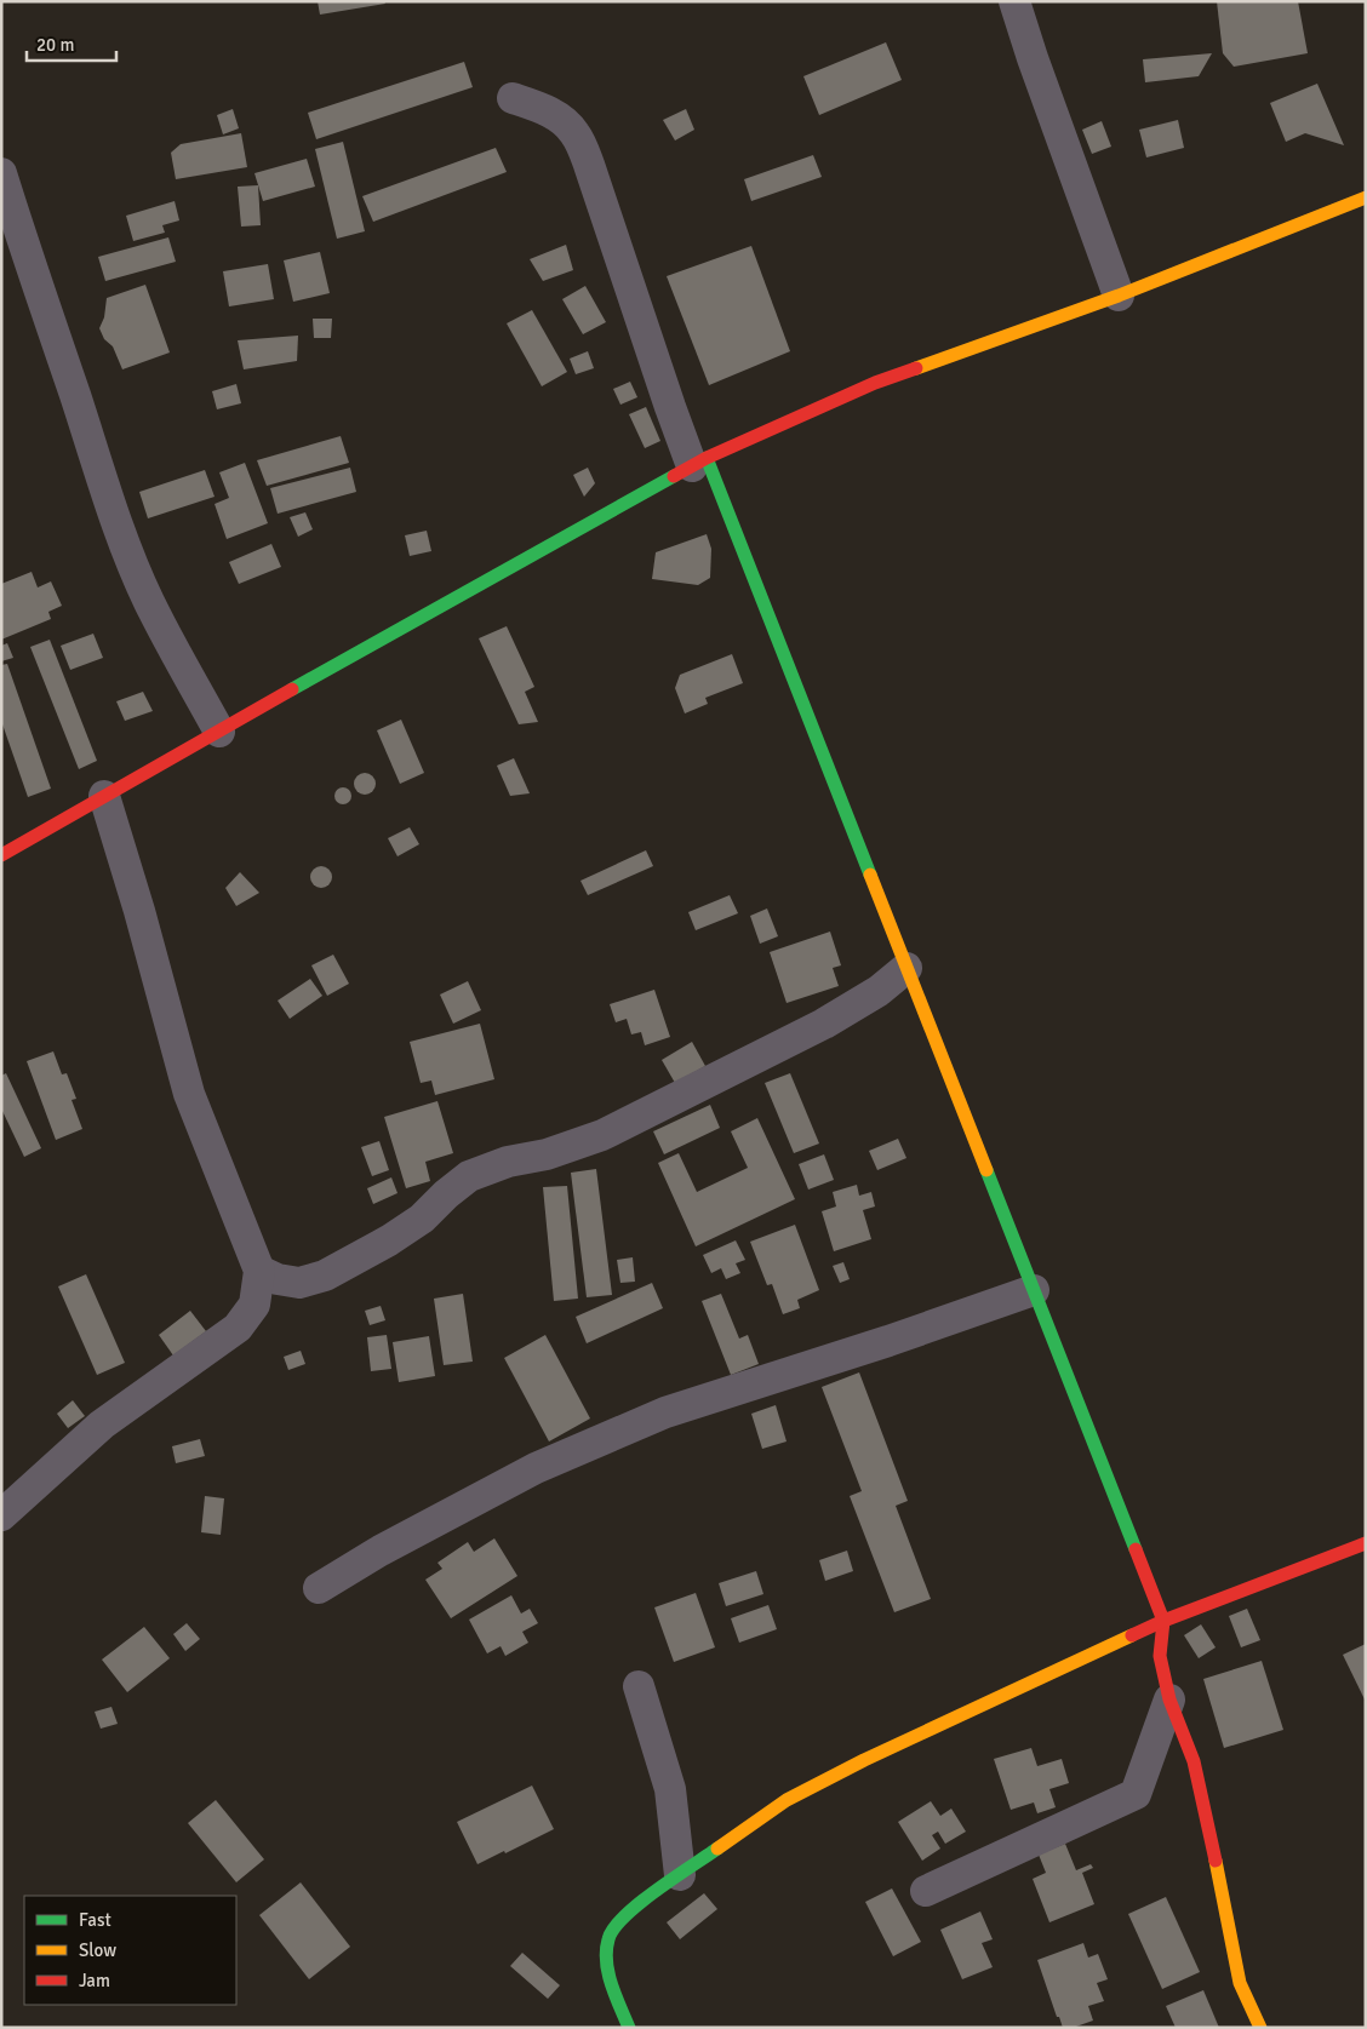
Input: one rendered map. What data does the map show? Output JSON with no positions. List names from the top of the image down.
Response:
{
  "legend": ["Fast", "Slow", "Jam"],
  "scale_bar": "20 m"
}
